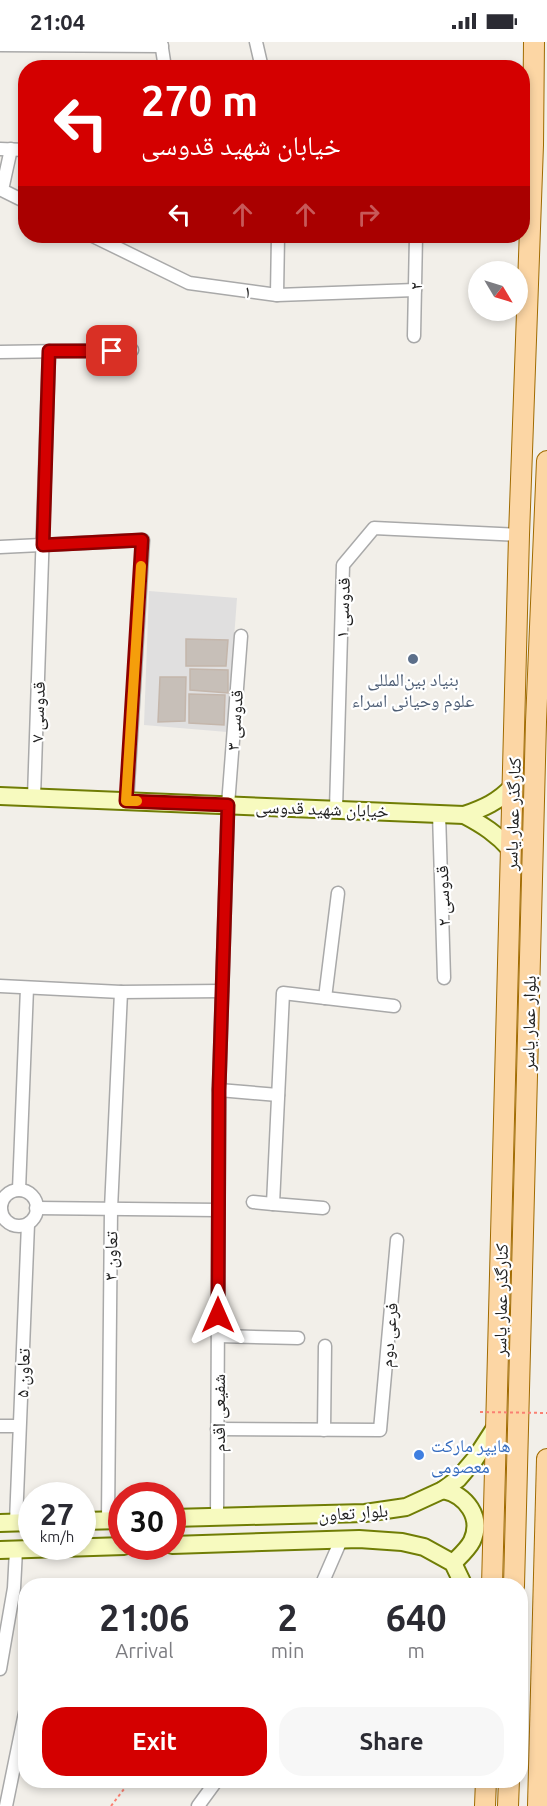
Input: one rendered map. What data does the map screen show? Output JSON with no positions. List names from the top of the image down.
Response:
{
  "streets": {
    "main road": [
      "خیابان شهید قدوسی",
      "کنارگذر عمار یاسر",
      "بلوار عمار یاسر",
      "بلوار تعاون"
    ],
    "street": [
      "۲",
      "۱",
      "قدوسی ۱",
      "قدوسی ۷",
      "قدوسی ۳",
      "قدوسی ۲",
      "تعاون ۳",
      "فرعی دوم",
      "تعاون ۵",
      "شفیعی اقدم"
    ]
  },
  "crossings": [
    ["۲", "۱"],
    ["قدوسی ۱", "خیابان شهید قدوسی"],
    ["قدوسی ۱", "کنارگذر عمار یاسر"],
    ["قدوسی ۷", "خیابان شهید قدوسی"],
    ["قدوسی ۳", "خیابان شهید قدوسی"],
    ["قدوسی ۳", "شفیعی اقدم"],
    ["خیابان شهید قدوسی", "قدوسی ۲"],
    ["خیابان شهید قدوسی", "شفیعی اقدم"],
    ["کنارگذر عمار یاسر", "بلوار تعاون"],
    ["شفیعی اقدم", "بلوار تعاون"]
  ],
  "places": ["بنیاد بین‌المللی علوم وحیانی اسراء", "هایپر مارکت معصومی"],
  "north": "bottom right",
  "page": {
    "status": "21:04",
    "turn": ["270 m", "خیابان شهید قدوسی"],
    "speed": "27 km/h",
    "limit": "30",
    "eta": [
      "21:06",
      "Arrival",
      "2",
      "min",
      "640",
      "m"
    ],
    "buttons": ["Exit", "Share"]
  }
}
